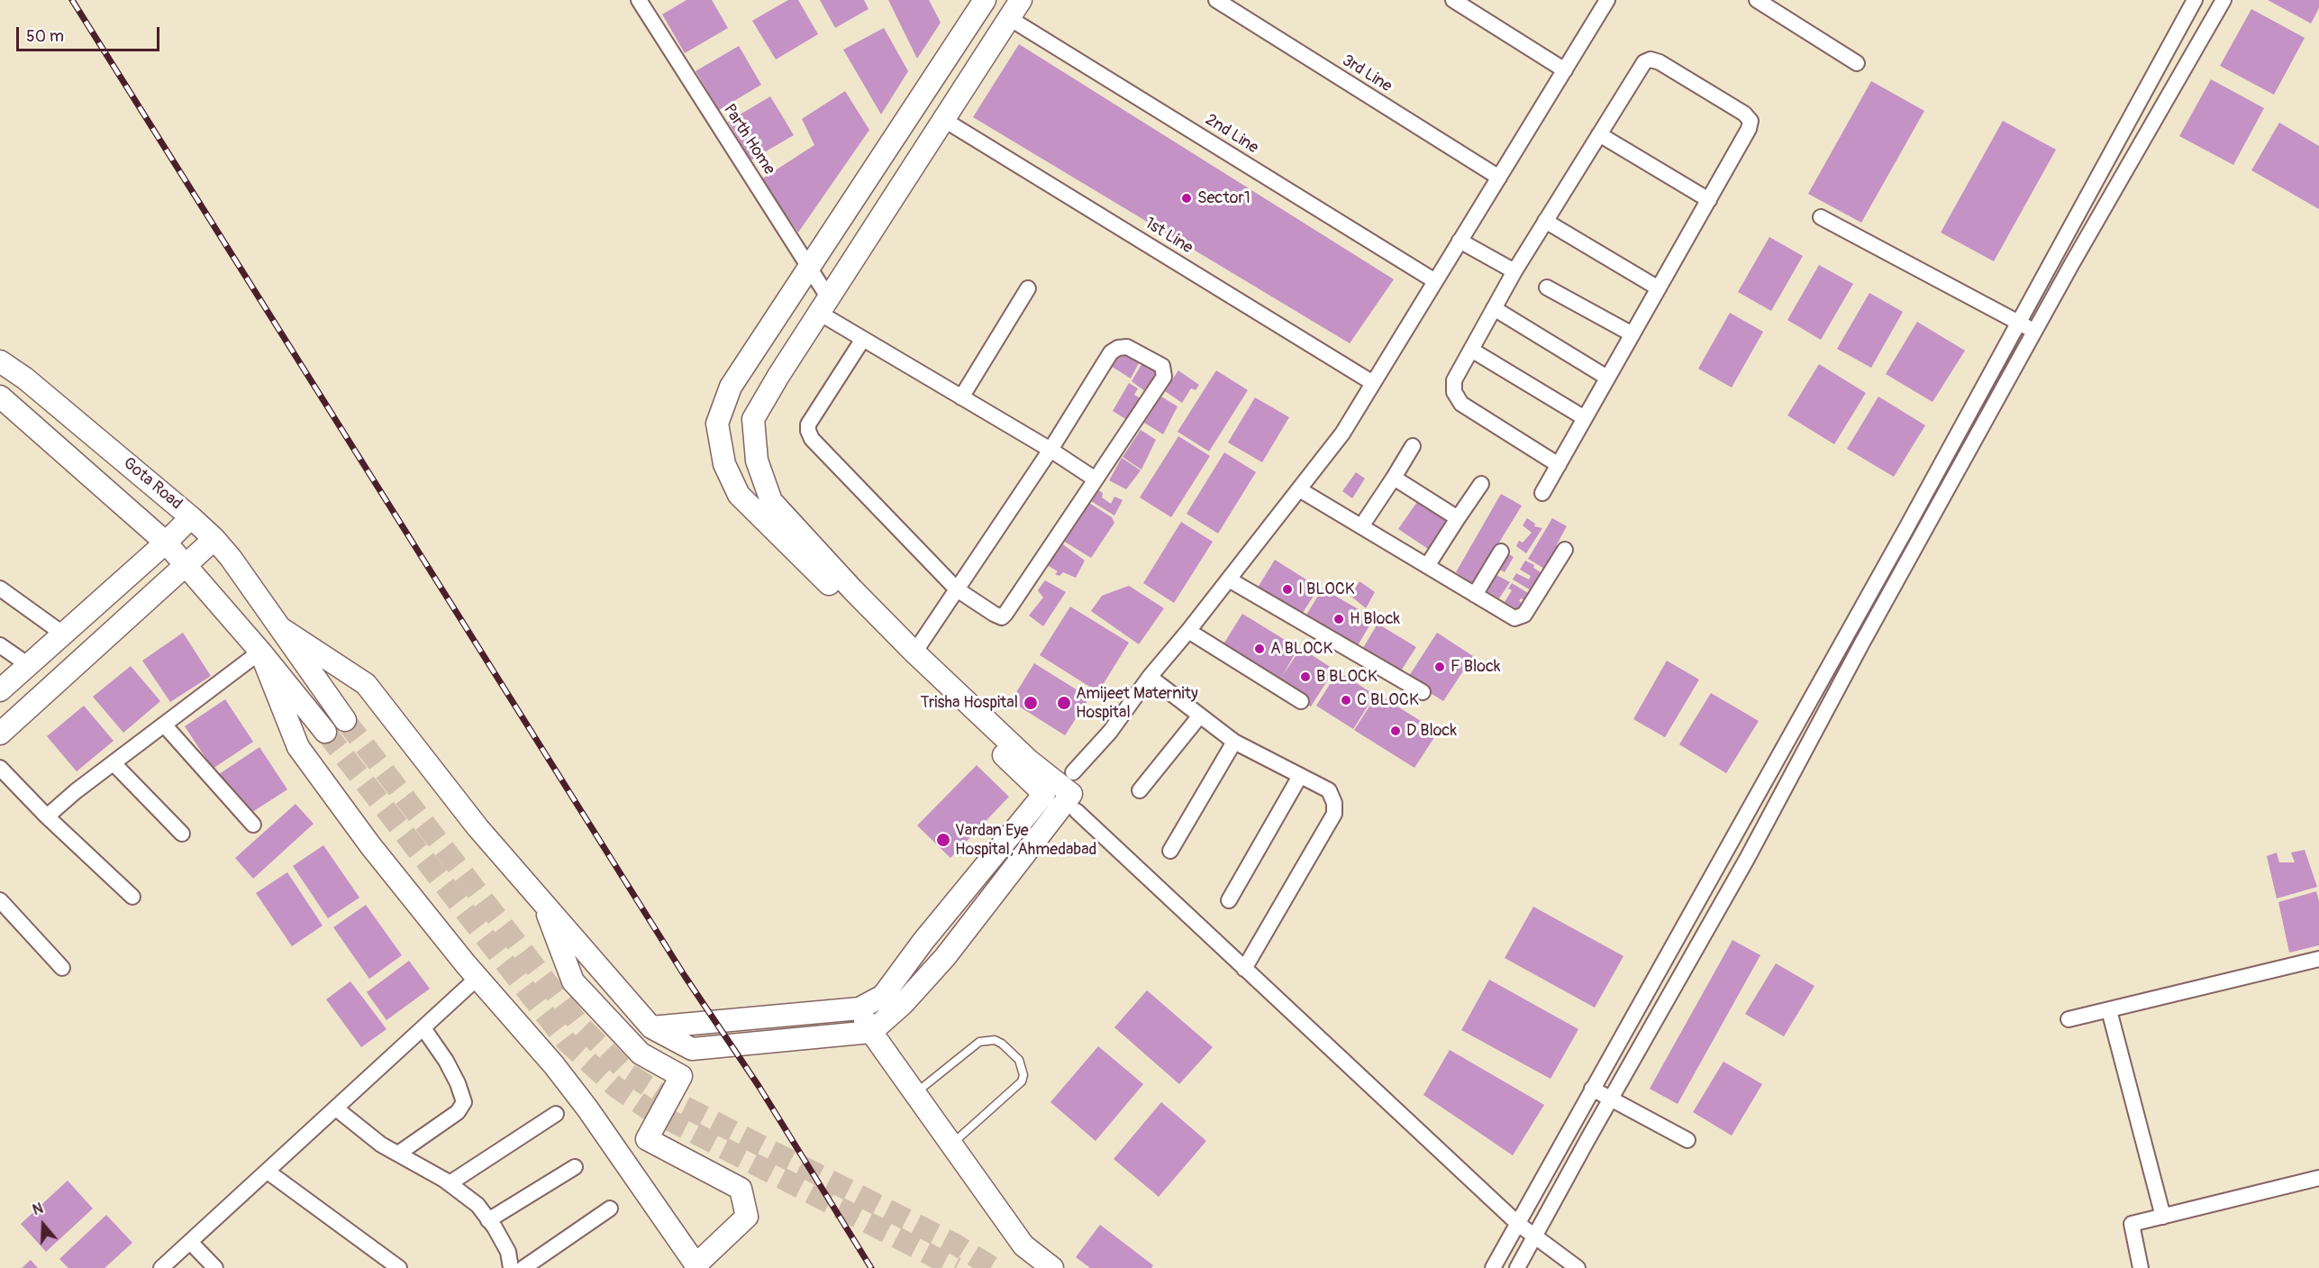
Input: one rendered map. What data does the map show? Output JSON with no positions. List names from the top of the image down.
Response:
{
  "streets": {
    "street": [
      "3rd Line",
      "2nd Line",
      "Parth Home",
      "1st Line",
      "Gota Road"
    ]
  },
  "places": [
    "Sector1",
    "I BLOCK",
    "H Block",
    "A BLOCK",
    "F Block",
    "B BLOCK",
    "C BLOCK",
    "Trisha Hospital",
    "Amijeet Maternity Hospital",
    "D Block",
    "Vardan Eye Hospital, Ahmedabad"
  ],
  "scale_bar": "50 m",
  "north": "top"
}
